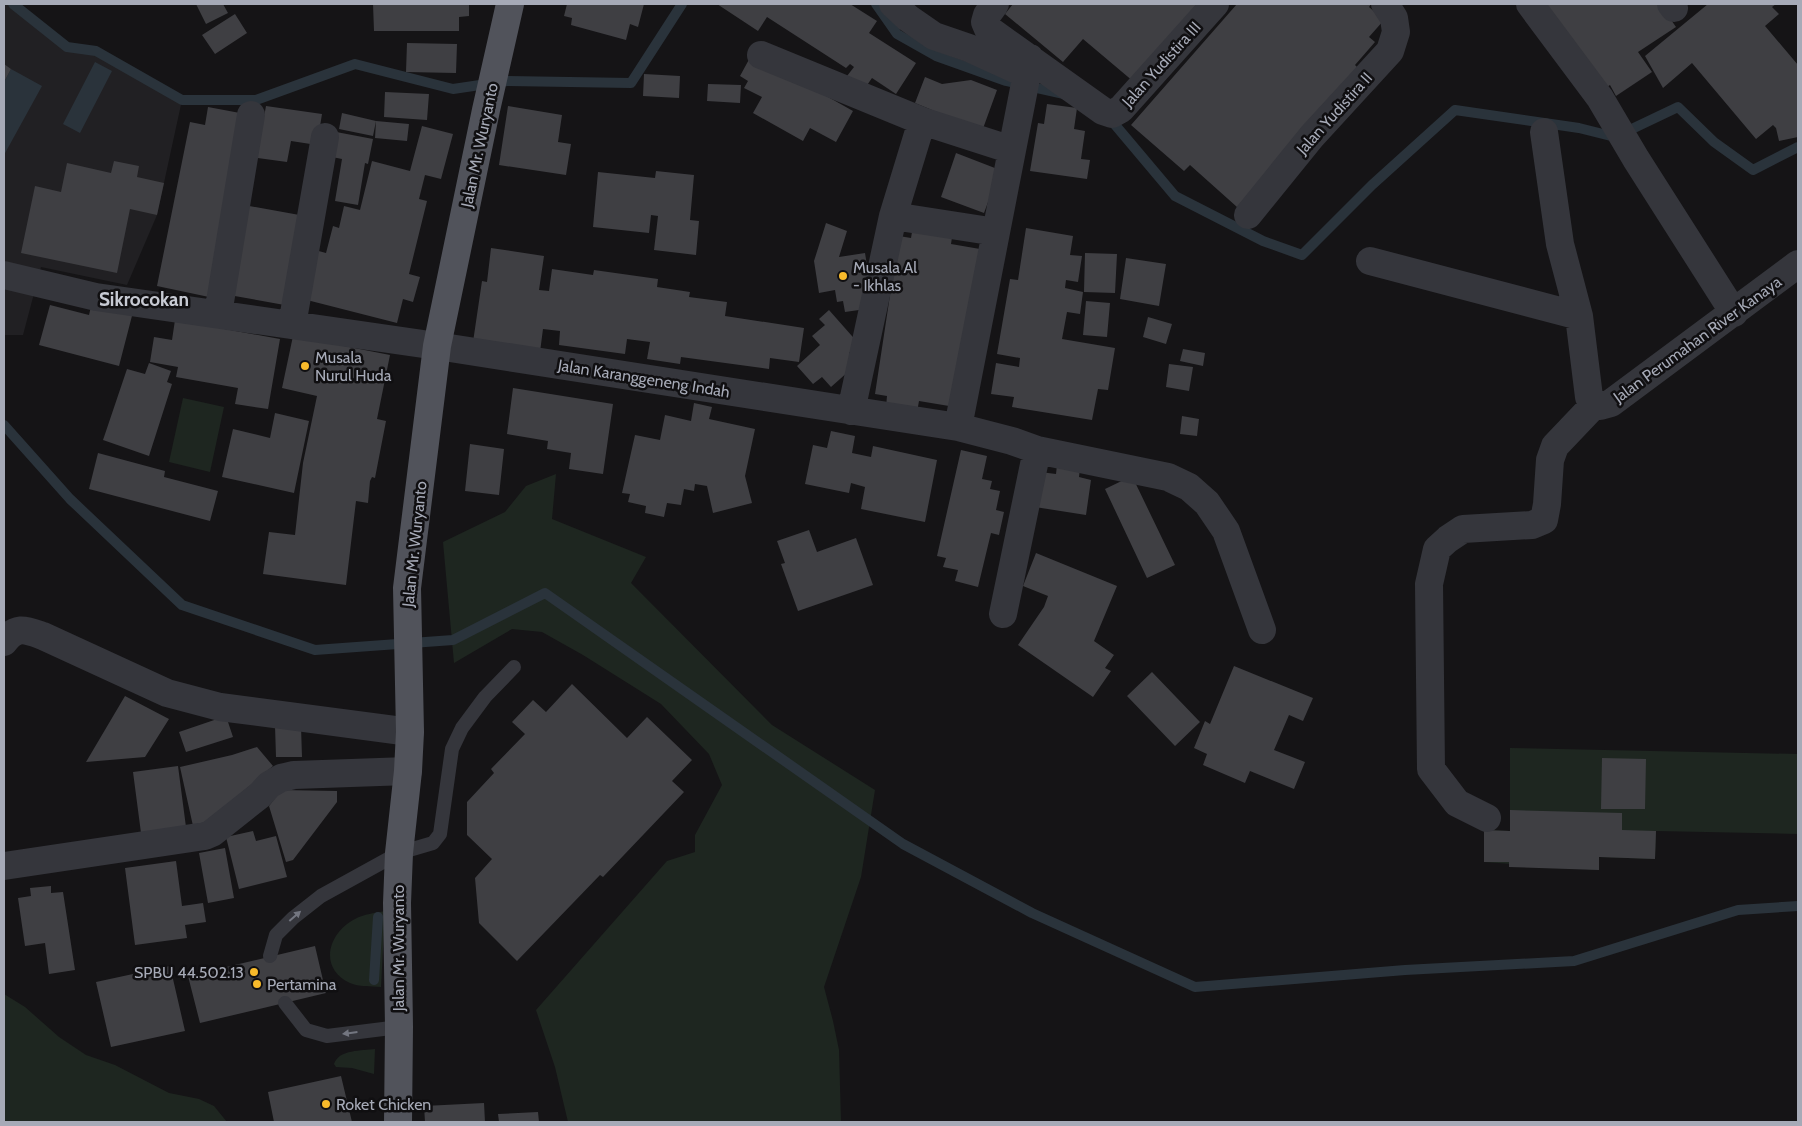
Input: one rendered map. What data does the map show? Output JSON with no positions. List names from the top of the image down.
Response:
{
  "streets": {
    "main road": ["Jalan Mr. Wuryanto"],
    "street": [
      "Jalan Yudistira III",
      "Jalan Yudistira II",
      "Jalan Perumahan River Kanaya",
      "Jalan Karanggeneng Indah"
    ]
  },
  "crossings": [
    ["Jalan Mr. Wuryanto", "Jalan Karanggeneng Indah"]
  ],
  "districts": ["Sikrocokan"],
  "places": [
    "Musala Al - Ikhlas",
    "Musala Nurul Huda",
    "SPBU 44.502.13",
    "Pertamina",
    "Roket Chicken"
  ]
}
